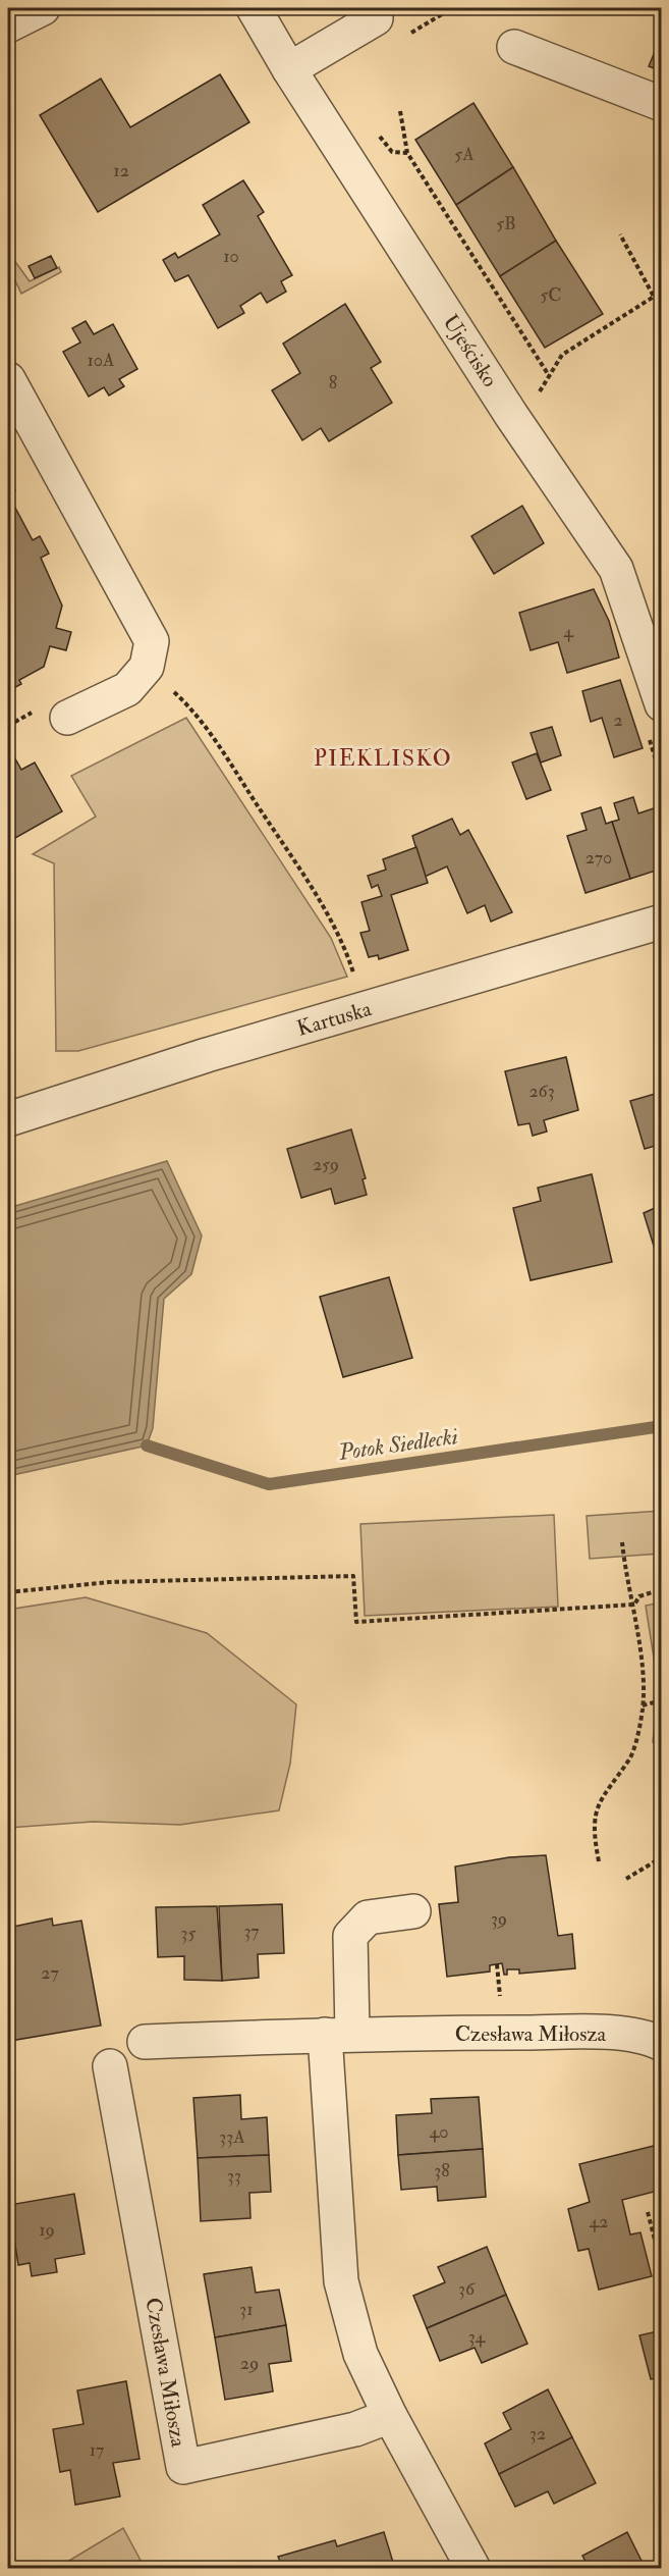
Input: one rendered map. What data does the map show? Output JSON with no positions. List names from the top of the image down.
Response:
{
  "streets": {
    "street": ["Ujeścisko", "Kartuska", "Czesława Miłosza"]
  },
  "districts": ["PIEKLISKO"],
  "water": ["Potok Siedlecki"],
  "house_numbers": [
    "5A",
    "12",
    "5B",
    "10",
    "5C",
    "10A",
    "8",
    "4",
    "2",
    "270",
    "263",
    "259",
    "39",
    "37",
    "35",
    "27",
    "40",
    "33A",
    "38",
    "33",
    "42",
    "19",
    "36",
    "31",
    "34",
    "29",
    "32",
    "17"
  ]
}
